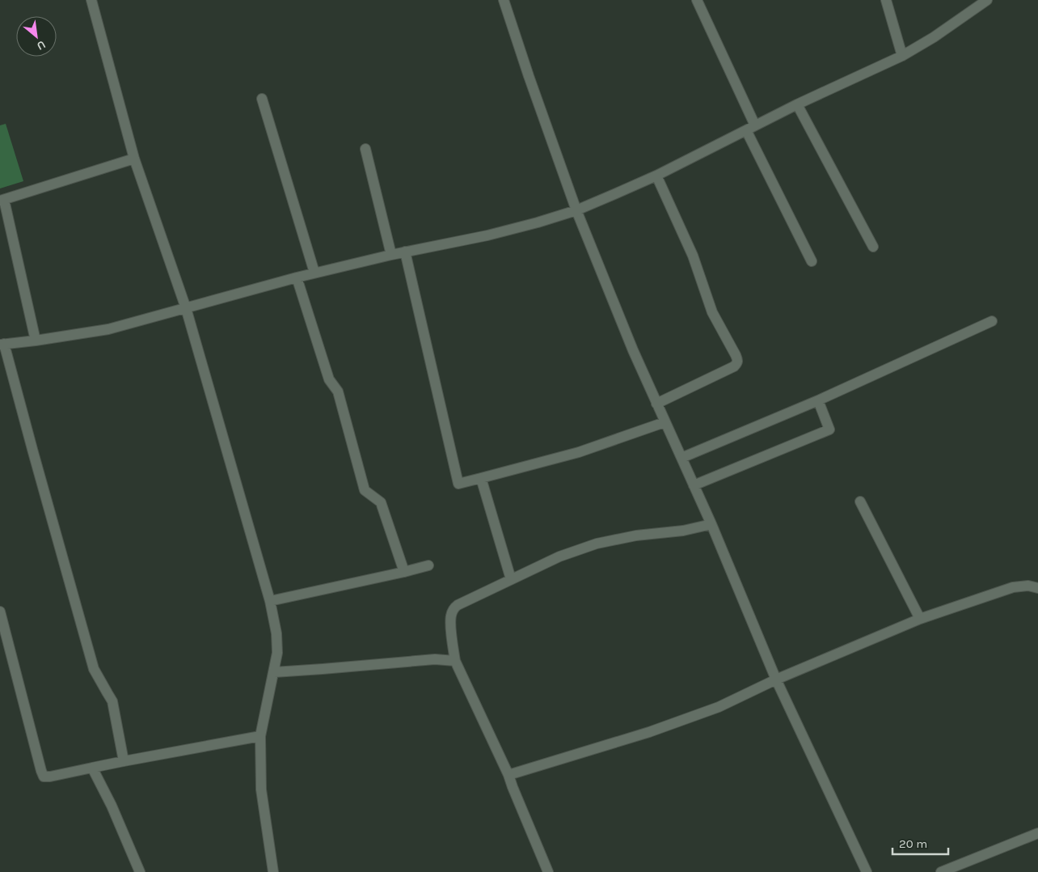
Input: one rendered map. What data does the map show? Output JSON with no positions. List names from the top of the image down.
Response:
{
  "scale_bar": "20 m",
  "north": "bottom right"
}
